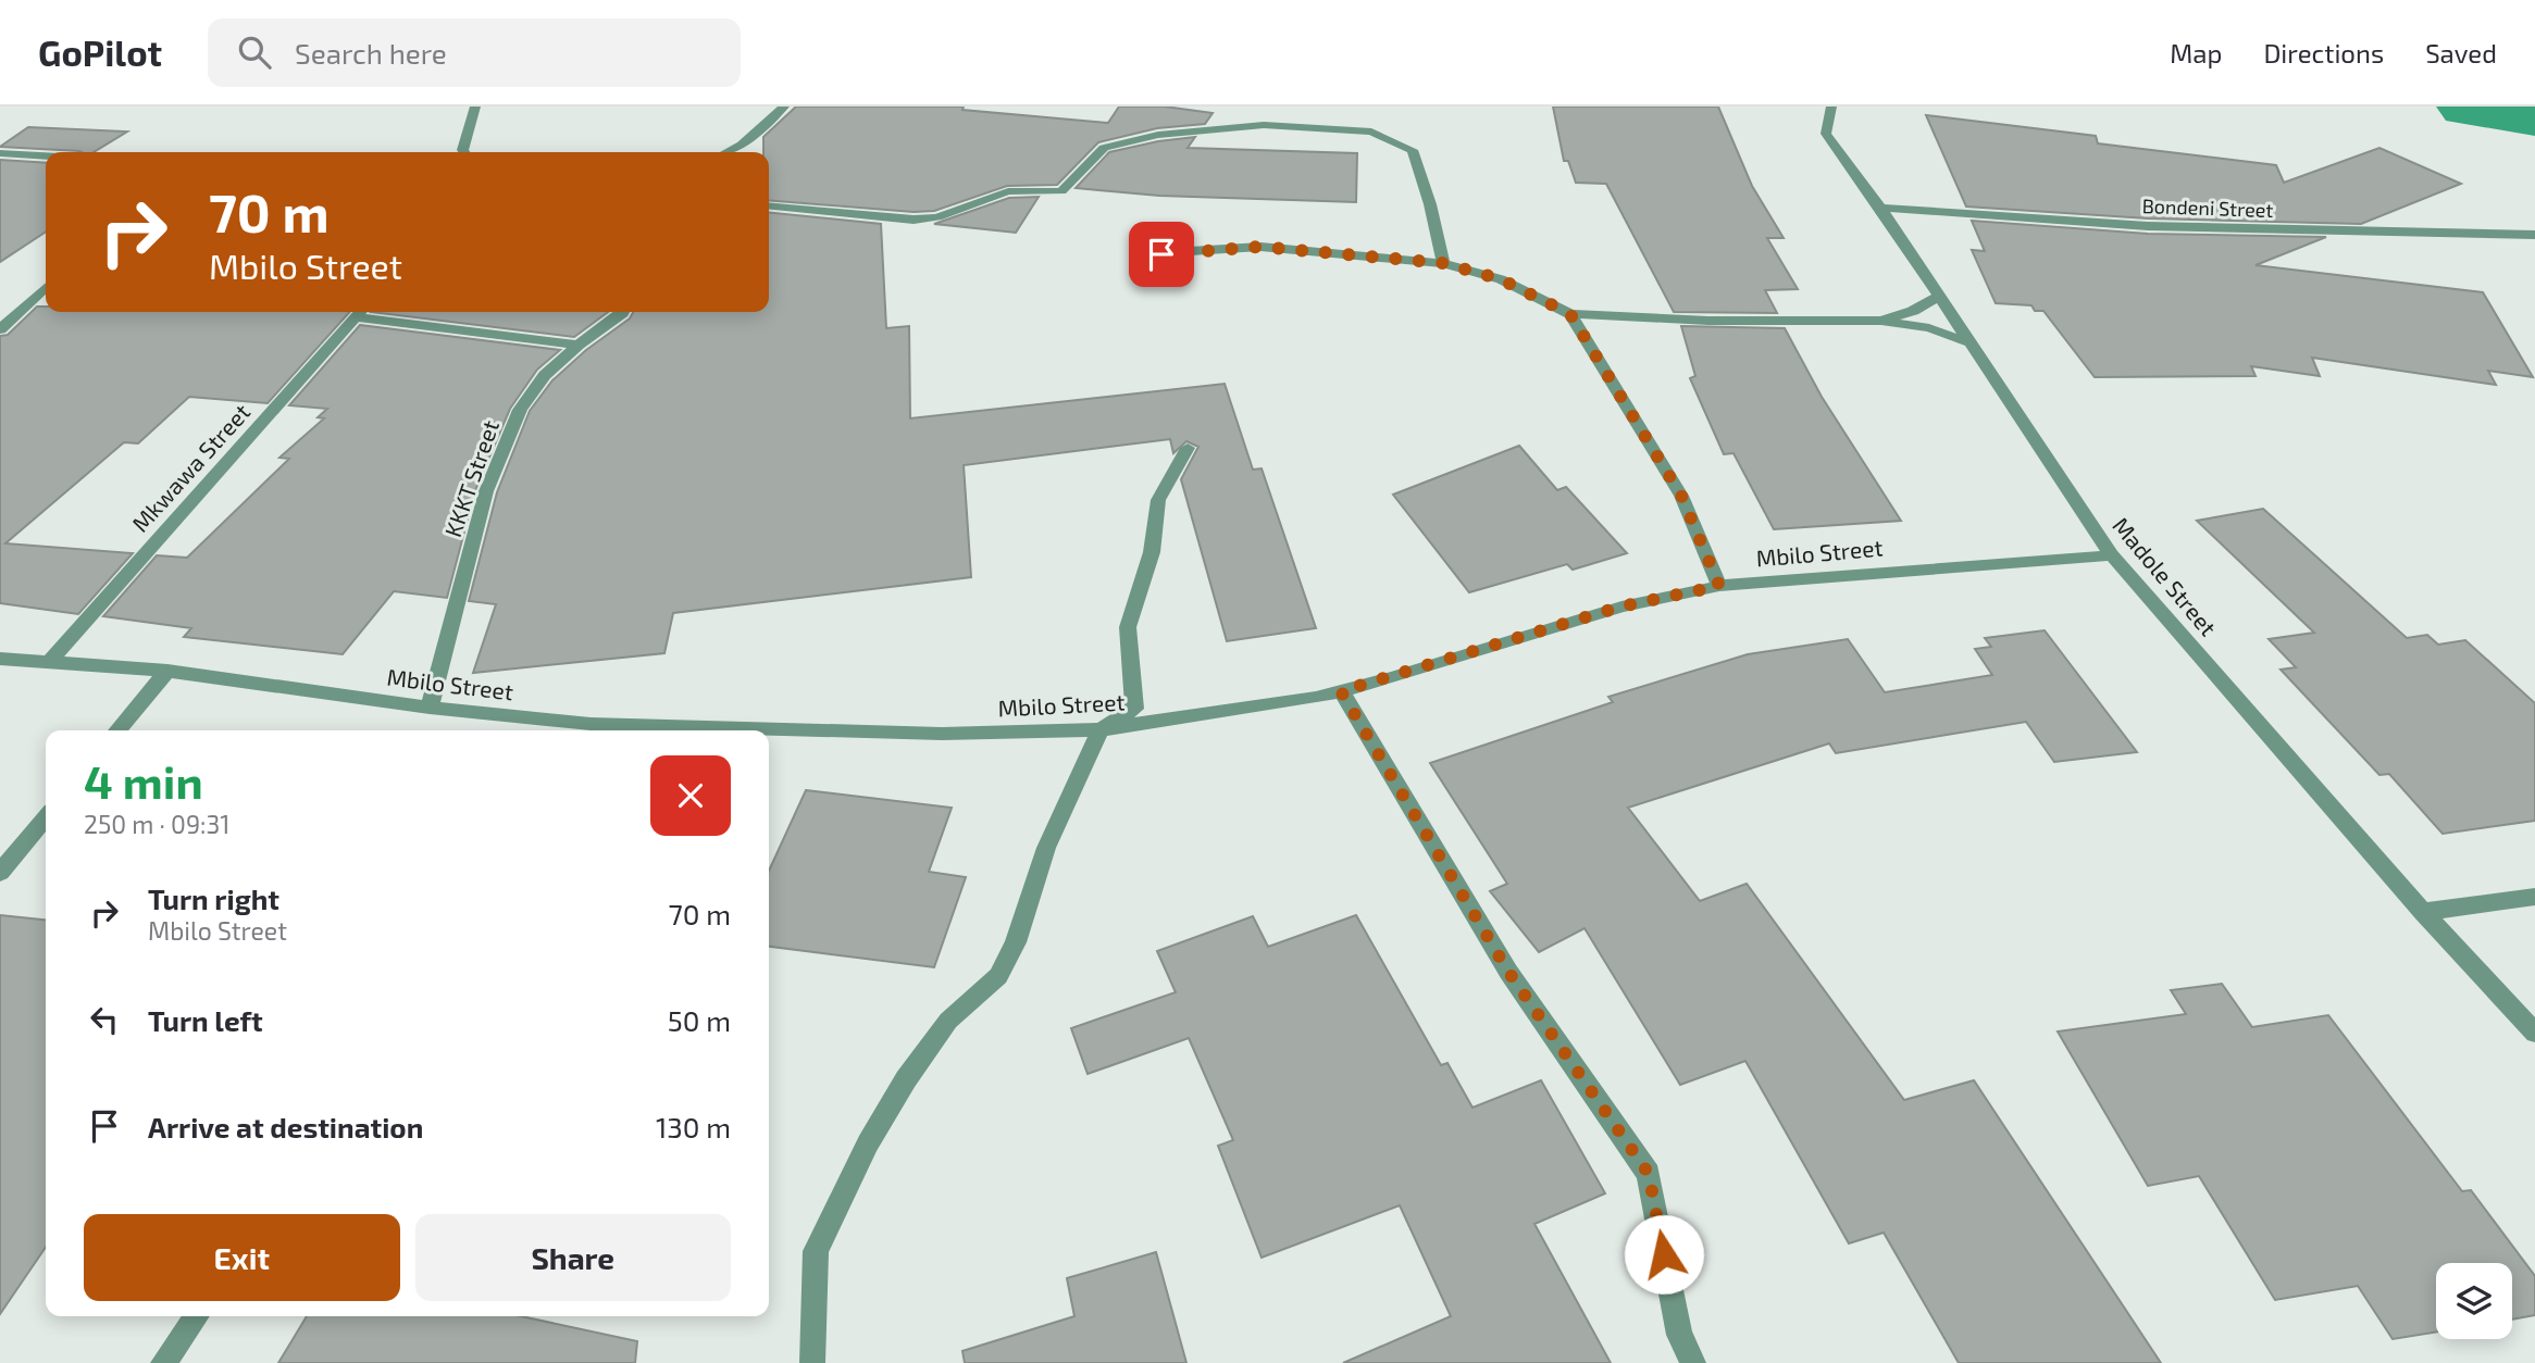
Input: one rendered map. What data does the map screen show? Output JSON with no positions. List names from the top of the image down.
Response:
{
  "streets": {
    "street": [
      "Bondeni Street",
      "Mkwawa Street",
      "KKKT Street",
      "Mbilo Street",
      "Madole Street"
    ]
  },
  "crossings": [
    ["Bondeni Street", "Madole Street"],
    ["Mkwawa Street", "Mbilo Street"],
    ["KKKT Street", "Mbilo Street"],
    ["Mbilo Street", "Madole Street"]
  ],
  "page": {
    "header": "GoPilot",
    "search": "Search here",
    "nav": ["Map", "Directions", "Saved"],
    "turn": ["70 m", "Mbilo Street"],
    "heading": ["4 min", "250 m · 09:31"],
    "list": [
      {
        "name": "Turn right",
        "note": "Mbilo Street",
        "value": "70 m"
      },
      {
        "name": "Turn left",
        "value": "50 m"
      },
      {
        "name": "Arrive at destination",
        "value": "130 m"
      }
    ],
    "buttons": ["Exit", "Share"]
  }
}
